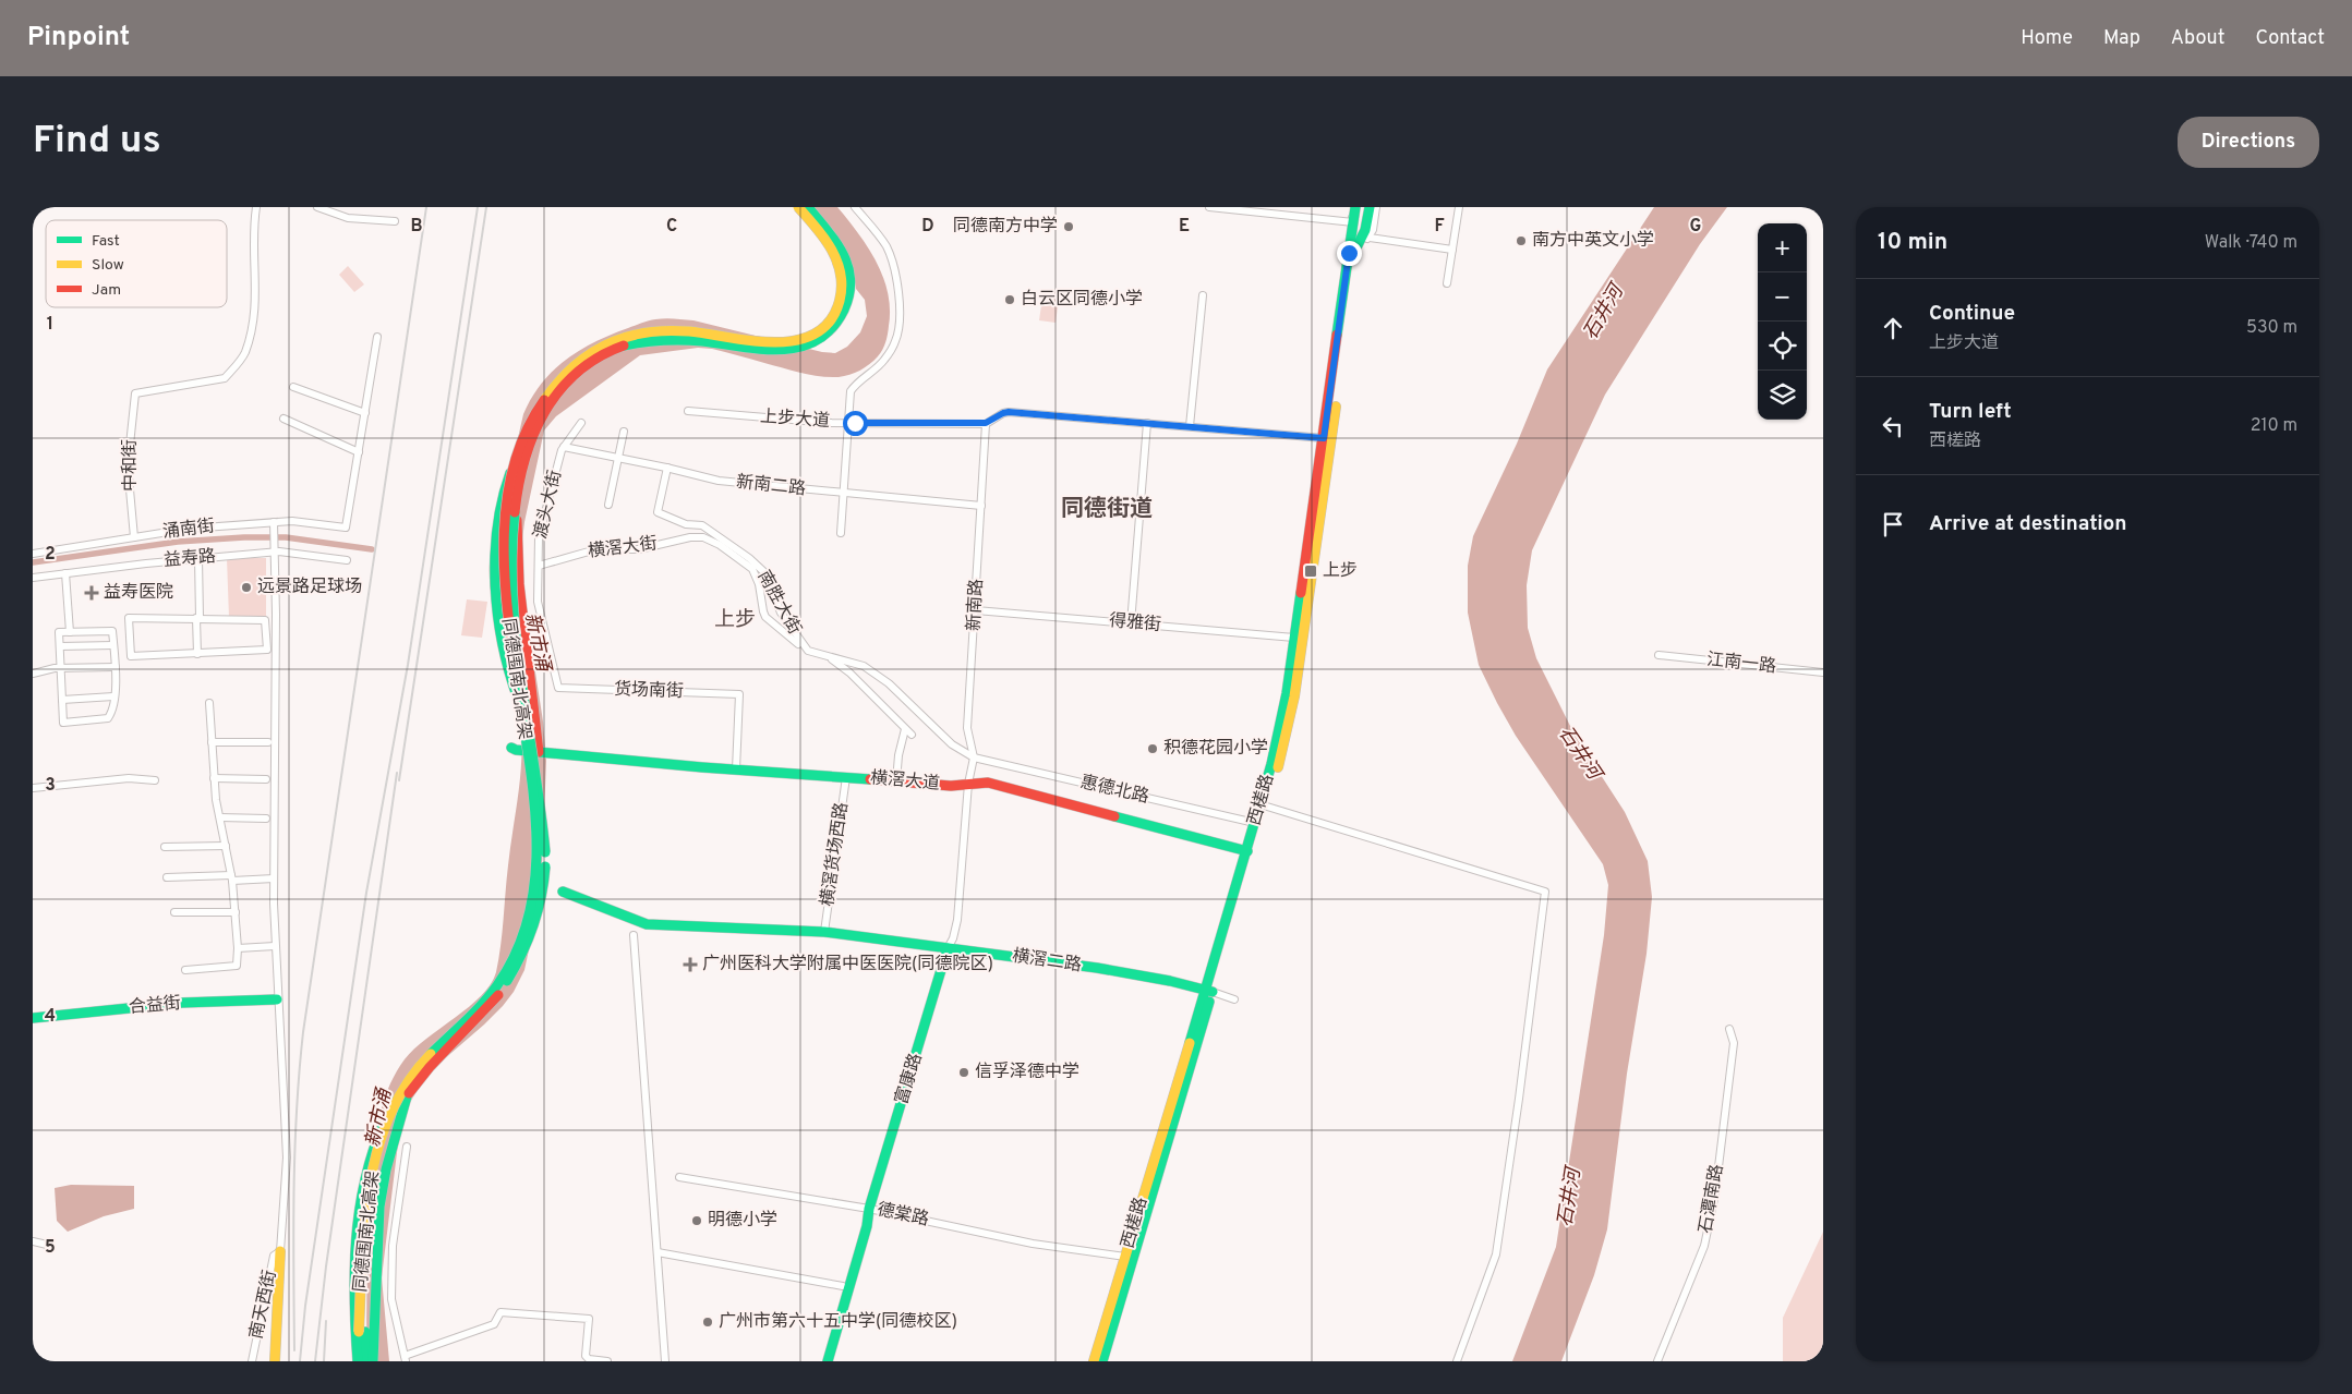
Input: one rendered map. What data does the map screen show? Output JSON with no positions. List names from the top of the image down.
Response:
{
  "streets": {
    "main road": [
      "同德围南北高架",
      "横滘大道",
      "西槎路",
      "横滘二路",
      "合益街",
      "富康路"
    ],
    "street": [
      "上步大道",
      "中和街",
      "新南二路",
      "渡头大街",
      "涌南街",
      "横滘大街",
      "益寿路",
      "南胜大街",
      "新南路",
      "得雅街",
      "江南一路",
      "货场南街",
      "惠德北路",
      "横滘货场西路",
      "石潭南路",
      "德棠路",
      "南天西街"
    ]
  },
  "crossings": [
    ["上步大道", "新南路"],
    ["上步大道", "西槎路"],
    ["中和街", "涌南街"],
    ["新南二路", "渡头大街"],
    ["新南二路", "南胜大街"],
    ["新南二路", "新南路"],
    ["渡头大街", "横滘大街"],
    ["渡头大街", "货场南街"],
    ["横滘大街", "南胜大街"],
    ["南胜大街", "新南路"],
    ["南胜大街", "惠德北路"],
    ["新南路", "得雅街"],
    ["新南路", "横滘大道"],
    ["新南路", "惠德北路"],
    ["新南路", "横滘二路"],
    ["新南路", "富康路"],
    ["得雅街", "西槎路"],
    ["货场南街", "横滘大道"],
    ["横滘大道", "西槎路"],
    ["横滘大道", "横滘货场西路"],
    ["惠德北路", "西槎路"],
    ["西槎路", "横滘二路"],
    ["西槎路", "德棠路"],
    ["横滘货场西路", "横滘二路"],
    ["横滘二路", "富康路"],
    ["富康路", "德棠路"]
  ],
  "districts": ["同德街道", "上步"],
  "water": ["石井河", "新市涌"],
  "places": {
    "other": [
      "同德南方中学",
      "南方中英文小学",
      "白云区同德小学",
      "远景路足球场",
      "积德花园小学",
      "信孚泽德中学",
      "明德小学",
      "广州市第六十五中学(同德校区)"
    ],
    "transit": ["上步"],
    "health": ["益寿医院", "广州医科大学附属中医医院(同德院区)"]
  },
  "legend": ["Fast", "Slow", "Jam"],
  "page": {
    "header": "Pinpoint",
    "nav": [
      "Home",
      "Map",
      "About",
      "Contact"
    ],
    "buttons": "Directions",
    "title": "Find us",
    "heading": ["10 min", "Walk · 740 m"],
    "map_buttons": ["+", "−"],
    "list": [
      ["Continue", "上步大道", "530 m"],
      ["Turn left", "西槎路", "210 m"],
      "Arrive at destination"
    ]
  },
  "grid": {
    "columns": [
      "B",
      "C",
      "D",
      "E",
      "F",
      "G"
    ],
    "rows": [
      "1",
      "2",
      "3",
      "4",
      "5"
    ]
  }
}
